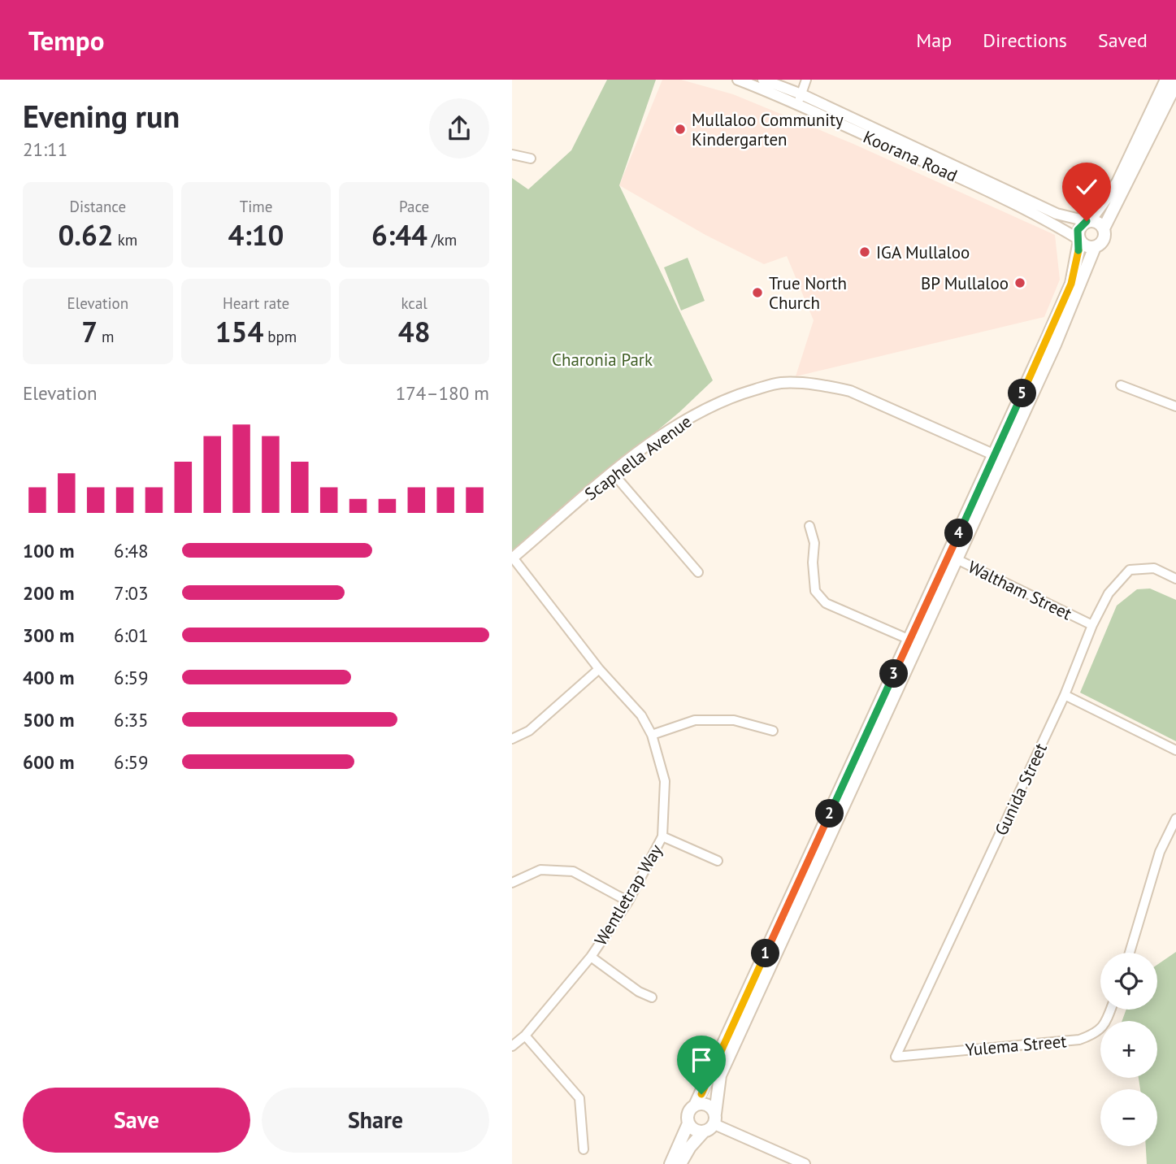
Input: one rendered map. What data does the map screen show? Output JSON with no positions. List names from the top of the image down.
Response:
{
  "streets": {
    "street": [
      "Koorana Road",
      "Scaphella Avenue",
      "Waltham Street",
      "Gunida Street",
      "Wentletrap Way",
      "Yulema Street"
    ]
  },
  "crossings": [
    ["Scaphella Avenue", "Wentletrap Way"],
    ["Waltham Street", "Gunida Street"],
    ["Gunida Street", "Yulema Street"]
  ],
  "parks": ["Charonia Park"],
  "places": [
    "Mullaloo Community Kindergarten",
    "IGA Mullaloo",
    "BP Mullaloo",
    "True North Church"
  ],
  "page": {
    "header": "Tempo",
    "nav": ["Map", "Directions", "Saved"],
    "heading": ["Evening run", "21:11"],
    "stats": [
      ["Distance", "0.62 km"],
      ["Time", "4:10"],
      ["Pace", "6:44 /km"],
      ["Elevation", "7 m"],
      ["Heart rate", "154 bpm"],
      ["kcal", "48"]
    ],
    "chart": ["Elevation", "174–180 m"],
    "pins": [
      "5",
      "4",
      "3",
      "2",
      "1"
    ],
    "list": [
      {
        "name": "100 m",
        "note": "6:48"
      },
      {
        "name": "200 m",
        "note": "7:03"
      },
      {
        "name": "300 m",
        "note": "6:01"
      },
      {
        "name": "400 m",
        "note": "6:59"
      },
      {
        "name": "500 m",
        "note": "6:35"
      },
      {
        "name": "600 m",
        "note": "6:59"
      }
    ],
    "map_buttons": ["+", "−"],
    "buttons": ["Save", "Share"]
  }
}
